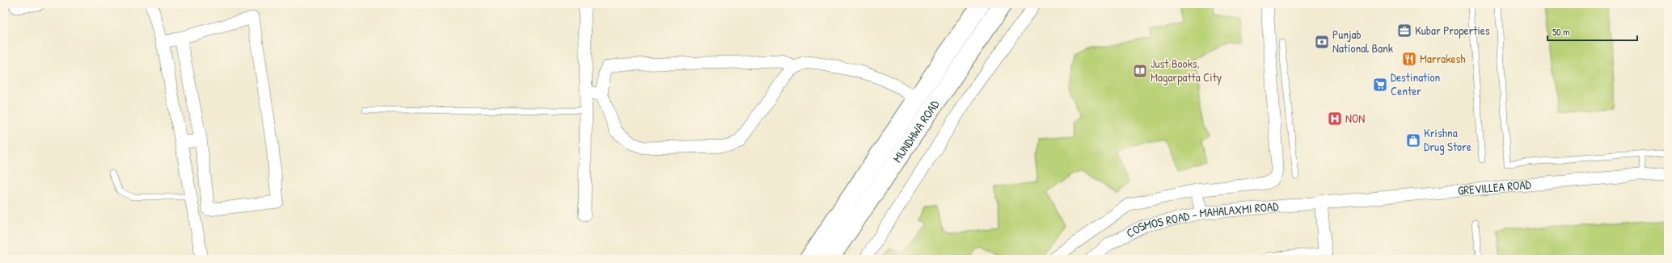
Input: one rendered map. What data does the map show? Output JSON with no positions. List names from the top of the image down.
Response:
{
  "streets": {
    "highway": ["MUNDHWA ROAD"],
    "street": ["GREVILLEA ROAD", "COSMOS ROAD - MAHALAXMI ROAD"]
  },
  "crossings": [
    ["GREVILLEA ROAD", "COSMOS ROAD - MAHALAXMI ROAD"]
  ],
  "places": {
    "office": ["Kubar Properties"],
    "bank": ["Punjab National Bank"],
    "restaurant": ["Marrakesh"],
    "library": ["Just Books, Magarpatta City"],
    "supermarket": ["Destination Center"],
    "hospital": ["NON"],
    "shop": ["Krishna Drug Store"]
  },
  "scale_bar": "50 m"
}
